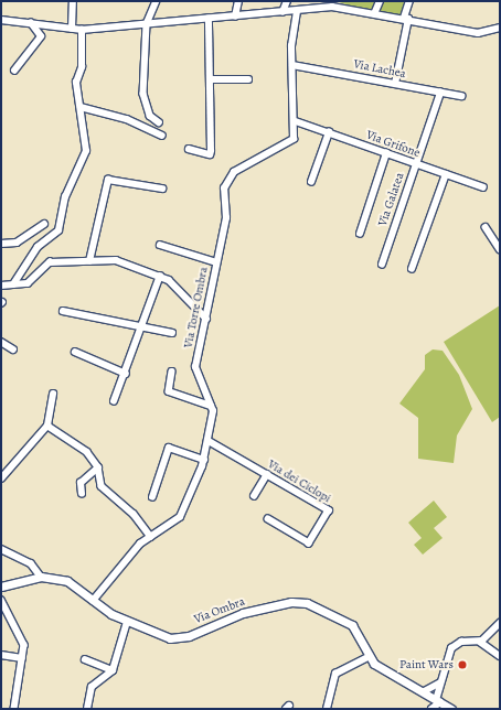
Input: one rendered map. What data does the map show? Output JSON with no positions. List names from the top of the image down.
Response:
{
  "streets": {
    "main road": ["Via Ombra"],
    "street": [
      "Via Lachea",
      "Via Grifone",
      "Via Galatea",
      "Via Torre Ombra",
      "Via dei Ciclopi"
    ]
  },
  "crossings": [
    ["Via Lachea", "Via Galatea"],
    ["Via Lachea", "Via Torre Ombra"],
    ["Via Grifone", "Via Galatea"],
    ["Via Grifone", "Via Torre Ombra"],
    ["Via Torre Ombra", "Via dei Ciclopi"],
    ["Via Torre Ombra", "Via Ombra"]
  ],
  "places": ["Paint Wars"]
}
